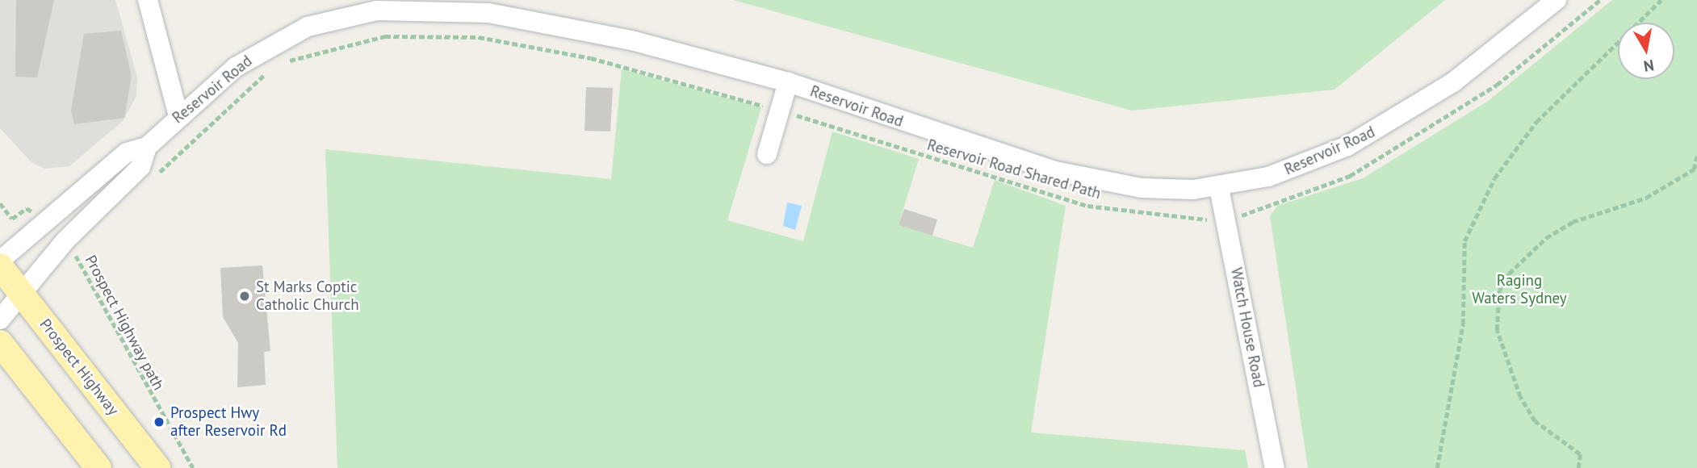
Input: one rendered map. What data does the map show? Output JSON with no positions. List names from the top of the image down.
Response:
{
  "streets": {
    "main road": ["Prospect Highway"],
    "street": ["Reservoir Road", "Watch House Road"],
    "path": ["Reservoir Road Shared Path", "Prospect Highway path"]
  },
  "crossings": [
    ["Reservoir Road", "Watch House Road"],
    ["Reservoir Road", "Prospect Highway"]
  ],
  "parks": ["Raging Waters Sydney"],
  "places": ["St Marks Coptic Catholic Church", "Prospect Hwy after Reservoir Rd"],
  "north": "bottom"
}
